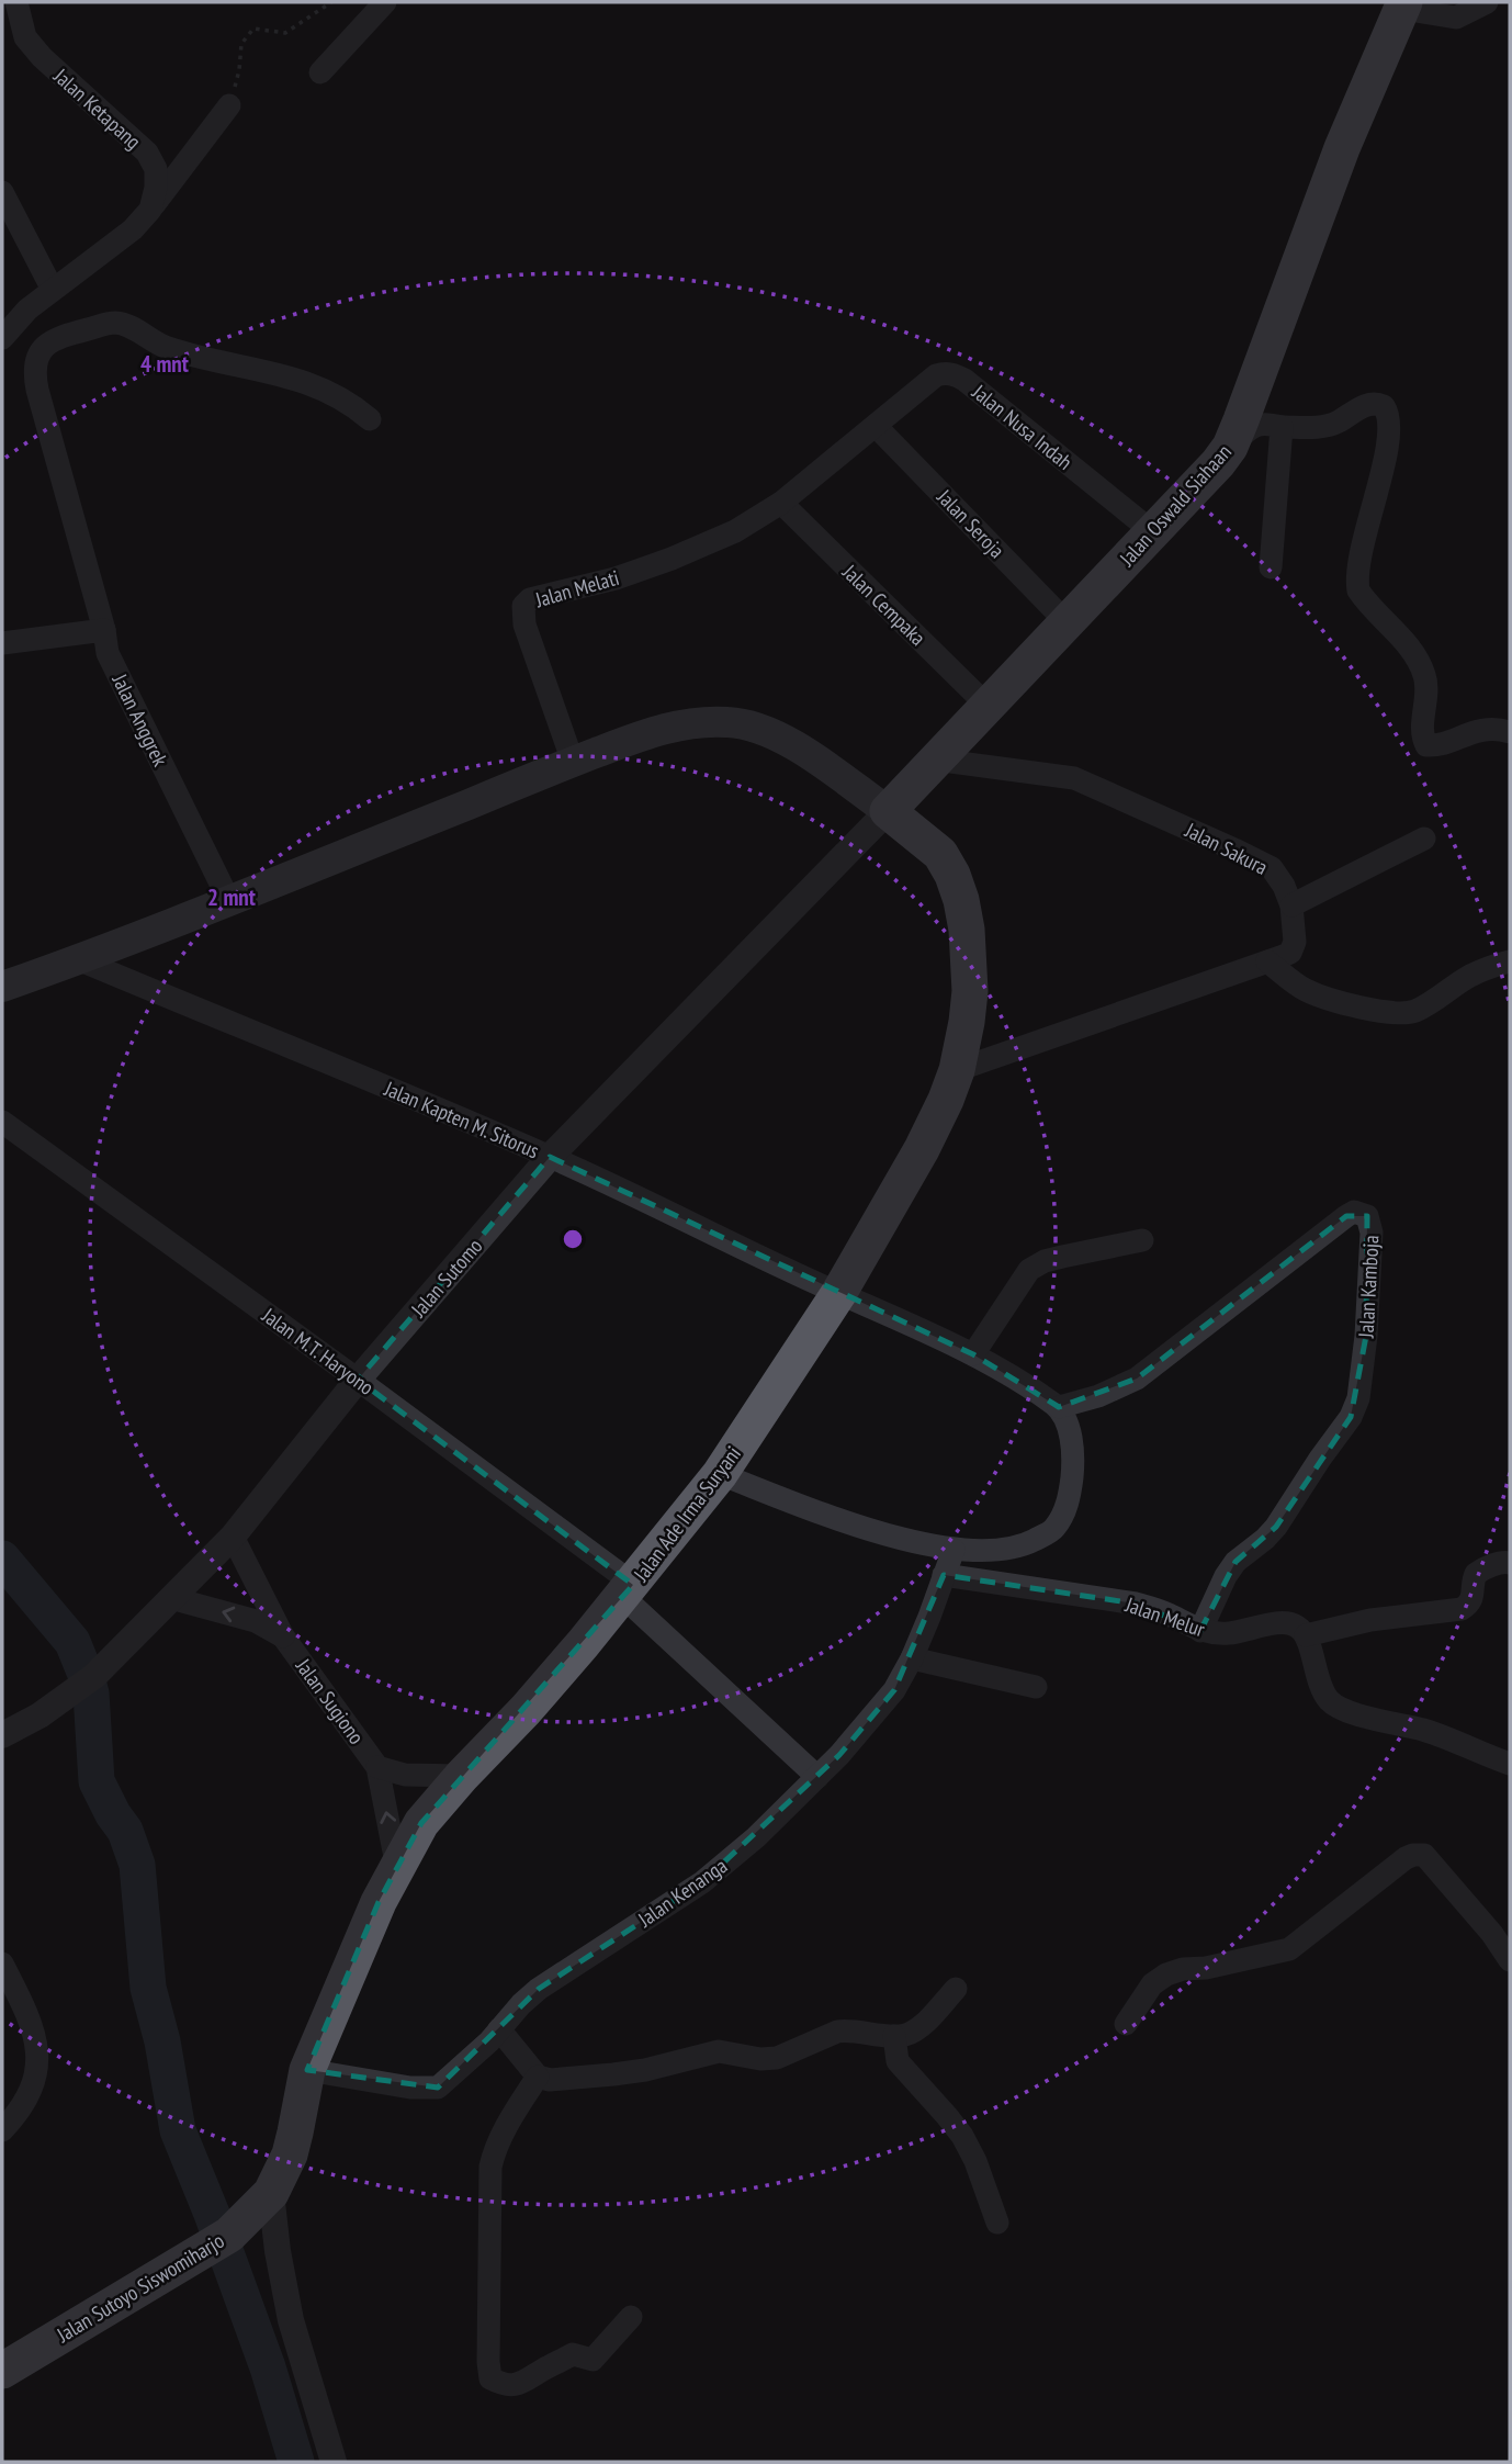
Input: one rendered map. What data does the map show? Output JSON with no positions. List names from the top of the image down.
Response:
{
  "streets": {
    "highway": ["Jalan Oswald Siahaan", "Jalan Ade Irma Suryani", "Jalan Sutoyo Siswomiharjo"],
    "street": [
      "Jalan Ketapang",
      "Jalan Nusa Indah",
      "Jalan Seroja",
      "Jalan Melati",
      "Jalan Cempaka",
      "Jalan Anggrek",
      "Jalan Sakura",
      "Jalan Kapten M. Sitorus",
      "Jalan Sutomo",
      "Jalan Kamboja",
      "Jalan M.T. Haryono",
      "Jalan Melur",
      "Jalan Sugiono",
      "Jalan Kenanga"
    ]
  },
  "crossings": [
    ["Jalan Nusa Indah", "Jalan Oswald Siahaan"],
    ["Jalan Nusa Indah", "Jalan Seroja"],
    ["Jalan Nusa Indah", "Jalan Melati"],
    ["Jalan Nusa Indah", "Jalan Cempaka"],
    ["Jalan Oswald Siahaan", "Jalan Seroja"],
    ["Jalan Oswald Siahaan", "Jalan Cempaka"],
    ["Jalan Oswald Siahaan", "Jalan Sakura"],
    ["Jalan Oswald Siahaan", "Jalan Sutomo"],
    ["Jalan Oswald Siahaan", "Jalan Ade Irma Suryani"],
    ["Jalan Melati", "Jalan Cempaka"],
    ["Jalan Sakura", "Jalan Ade Irma Suryani"],
    ["Jalan Kapten M. Sitorus", "Jalan Sutomo"],
    ["Jalan Kapten M. Sitorus", "Jalan Kamboja"],
    ["Jalan Kapten M. Sitorus", "Jalan Ade Irma Suryani"],
    ["Jalan Sutomo", "Jalan M.T. Haryono"],
    ["Jalan Sutomo", "Jalan Ade Irma Suryani"],
    ["Jalan Sutomo", "Jalan Sugiono"],
    ["Jalan Kamboja", "Jalan Melur"],
    ["Jalan M.T. Haryono", "Jalan Ade Irma Suryani"],
    ["Jalan M.T. Haryono", "Jalan Kenanga"],
    ["Jalan Ade Irma Suryani", "Jalan Sugiono"],
    ["Jalan Ade Irma Suryani", "Jalan Kenanga"],
    ["Jalan Ade Irma Suryani", "Jalan Sutoyo Siswomiharjo"],
    ["Jalan Melur", "Jalan Kenanga"]
  ],
  "rings": ["4 mnt", "2 mnt"]
}
